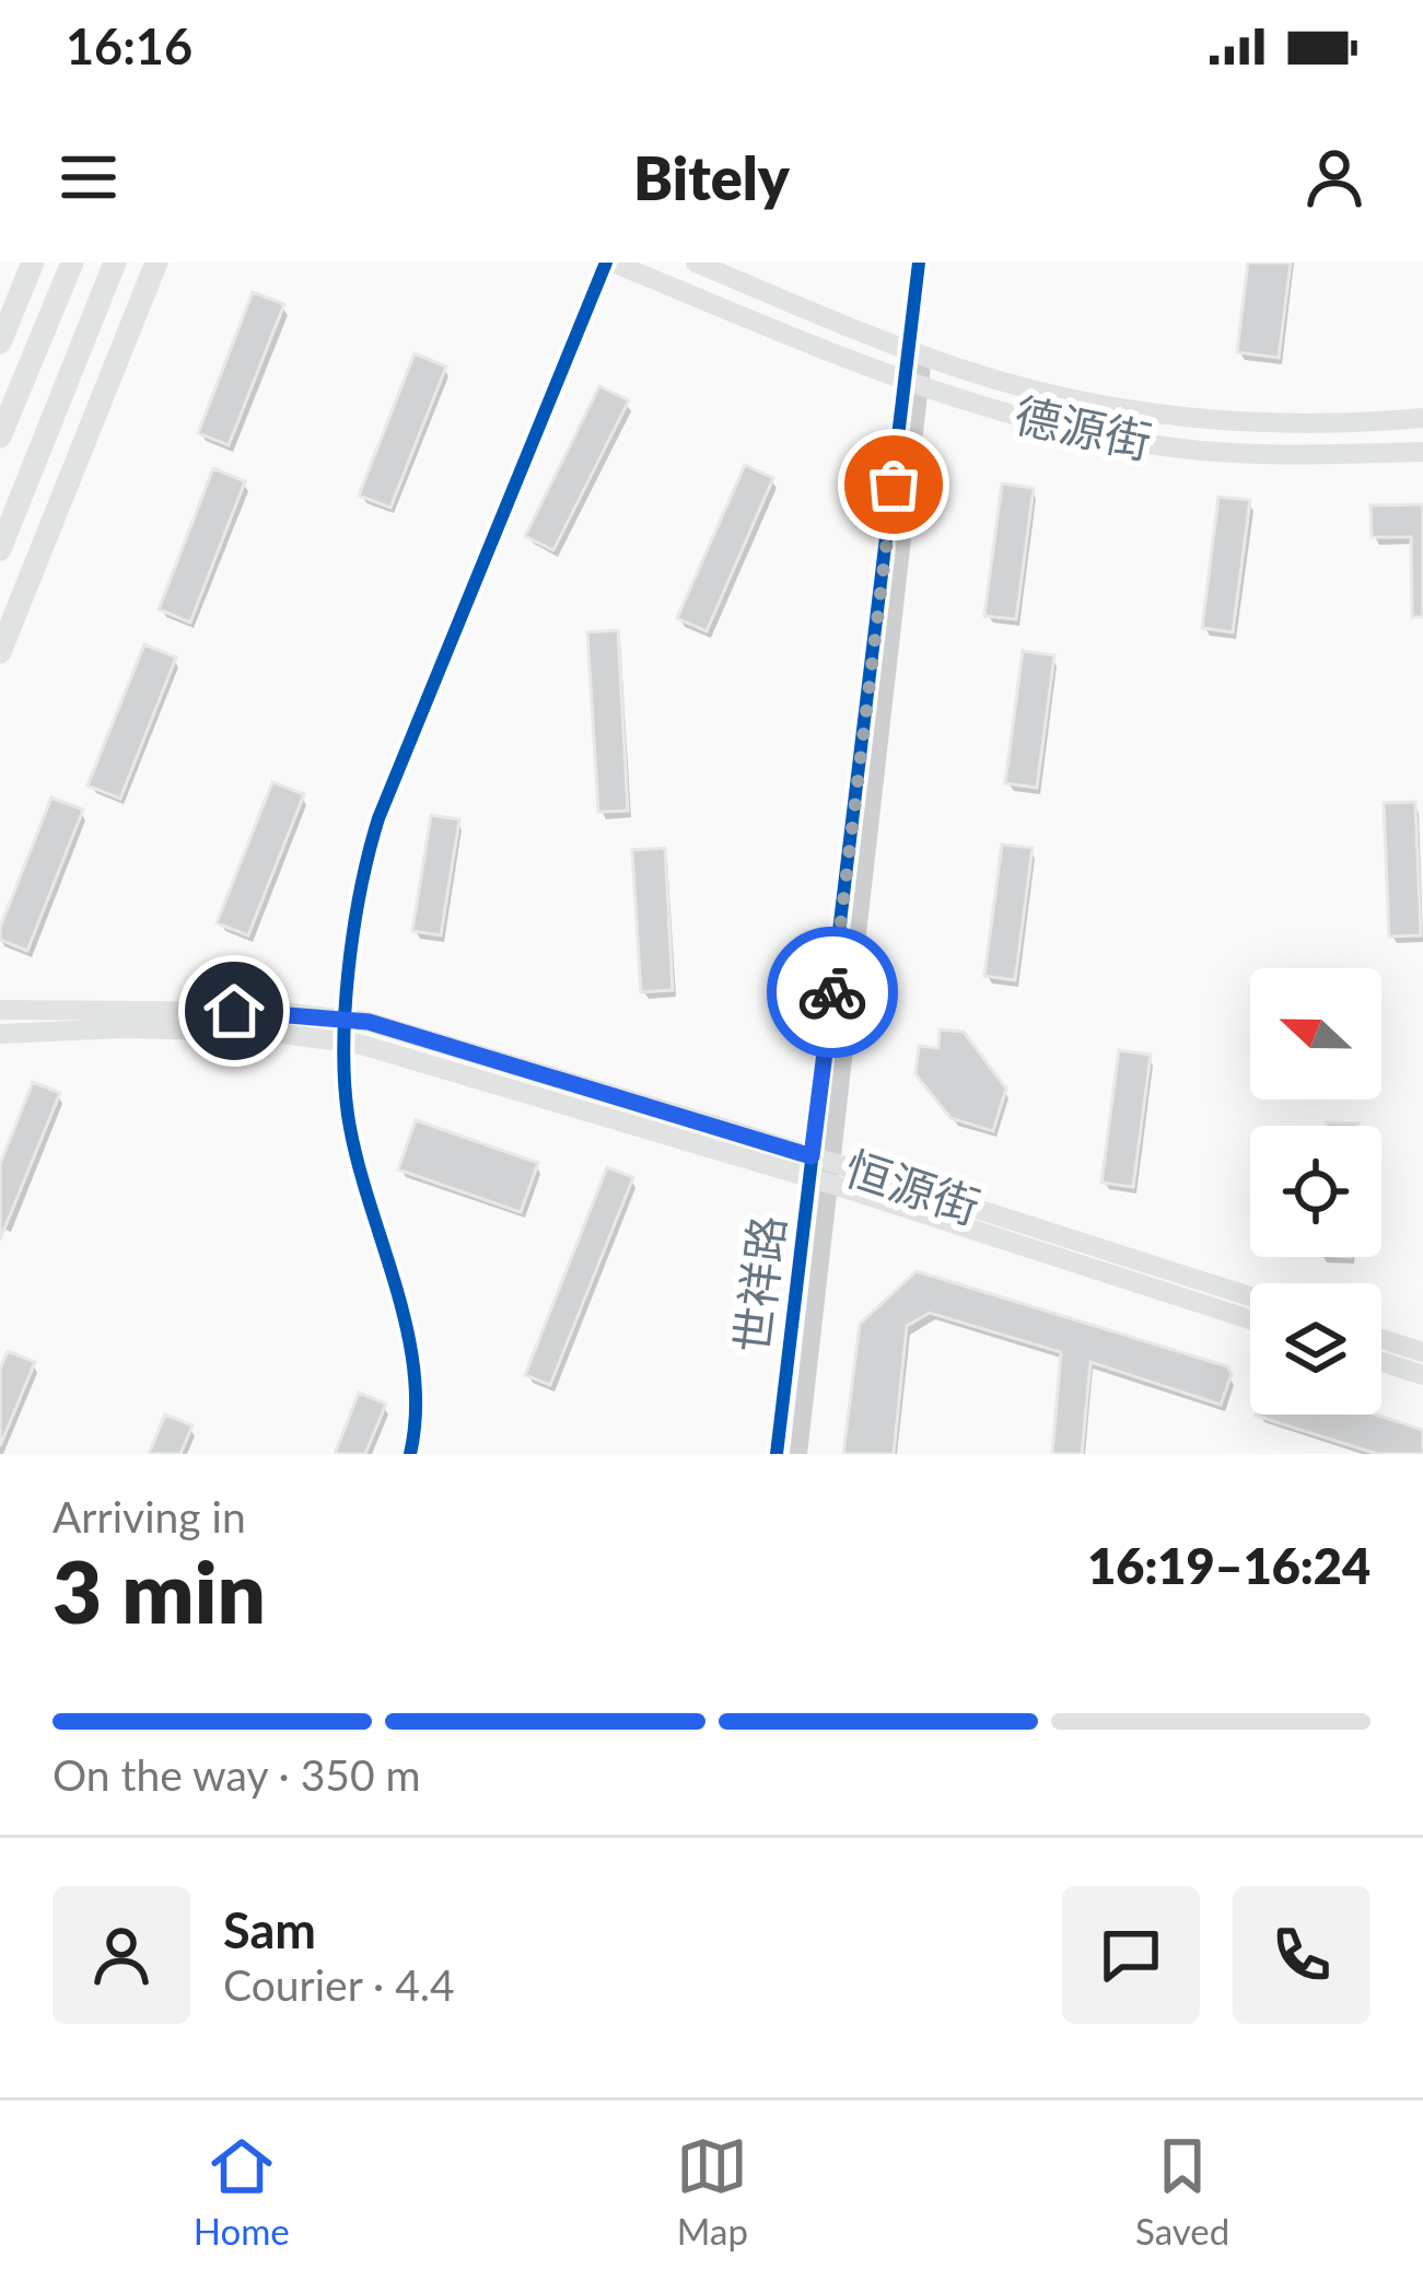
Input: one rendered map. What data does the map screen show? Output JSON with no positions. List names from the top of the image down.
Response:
{
  "streets": {
    "main road": ["德源街", "恒源街"],
    "street": ["世祥路"]
  },
  "crossings": [
    ["德源街", "世祥路"],
    ["恒源街", "世祥路"]
  ],
  "north": "left",
  "page": {
    "status": "16:16",
    "header": "Bitely",
    "heading": ["3 min", "Arriving in", "16:19–16:24"],
    "panel": ["Sam", "Courier · 4.4"],
    "bar": "On the way · 350 m",
    "tabs": ["Home", "Map", "Saved"]
  }
}
